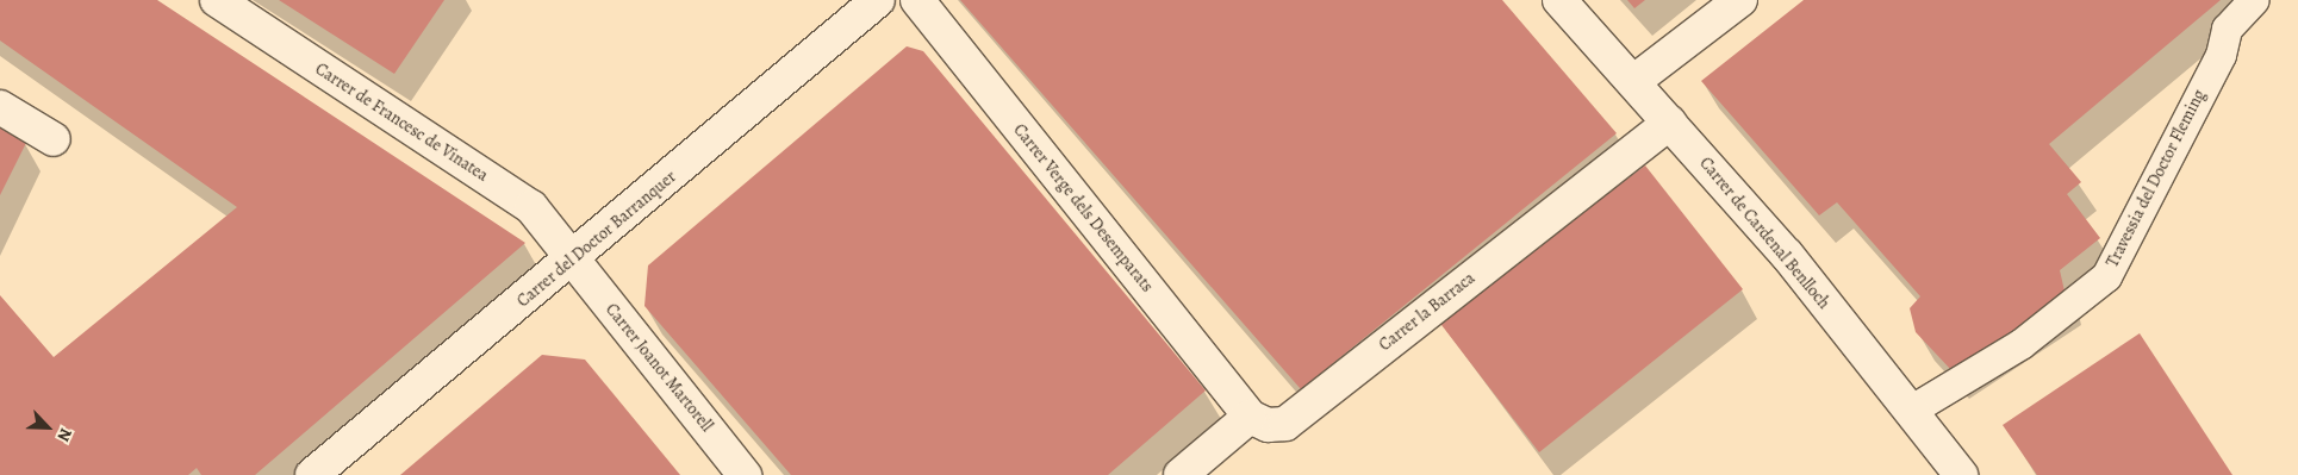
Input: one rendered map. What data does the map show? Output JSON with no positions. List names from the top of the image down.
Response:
{
  "streets": {
    "street": [
      "Carrer de Francesc de Vinatea",
      "Carrer Verge dels Desemparats",
      "Carrer de Cardenal Benlloch",
      "Carrer del Doctor Barranquer",
      "Carrer la Barraca",
      "Carrer Joanot Martorell"
    ],
    "lane": ["Travessia del Doctor Fleming"]
  },
  "crossings": [
    ["Carrer de Francesc de Vinatea", "Carrer del Doctor Barranquer"],
    ["Carrer de Francesc de Vinatea", "Carrer Joanot Martorell"],
    ["Travessia del Doctor Fleming", "Carrer de Cardenal Benlloch"],
    ["Carrer Verge dels Desemparats", "Carrer la Barraca"],
    ["Carrer de Cardenal Benlloch", "Carrer la Barraca"],
    ["Carrer del Doctor Barranquer", "Carrer Joanot Martorell"]
  ],
  "north": "bottom right"
}
